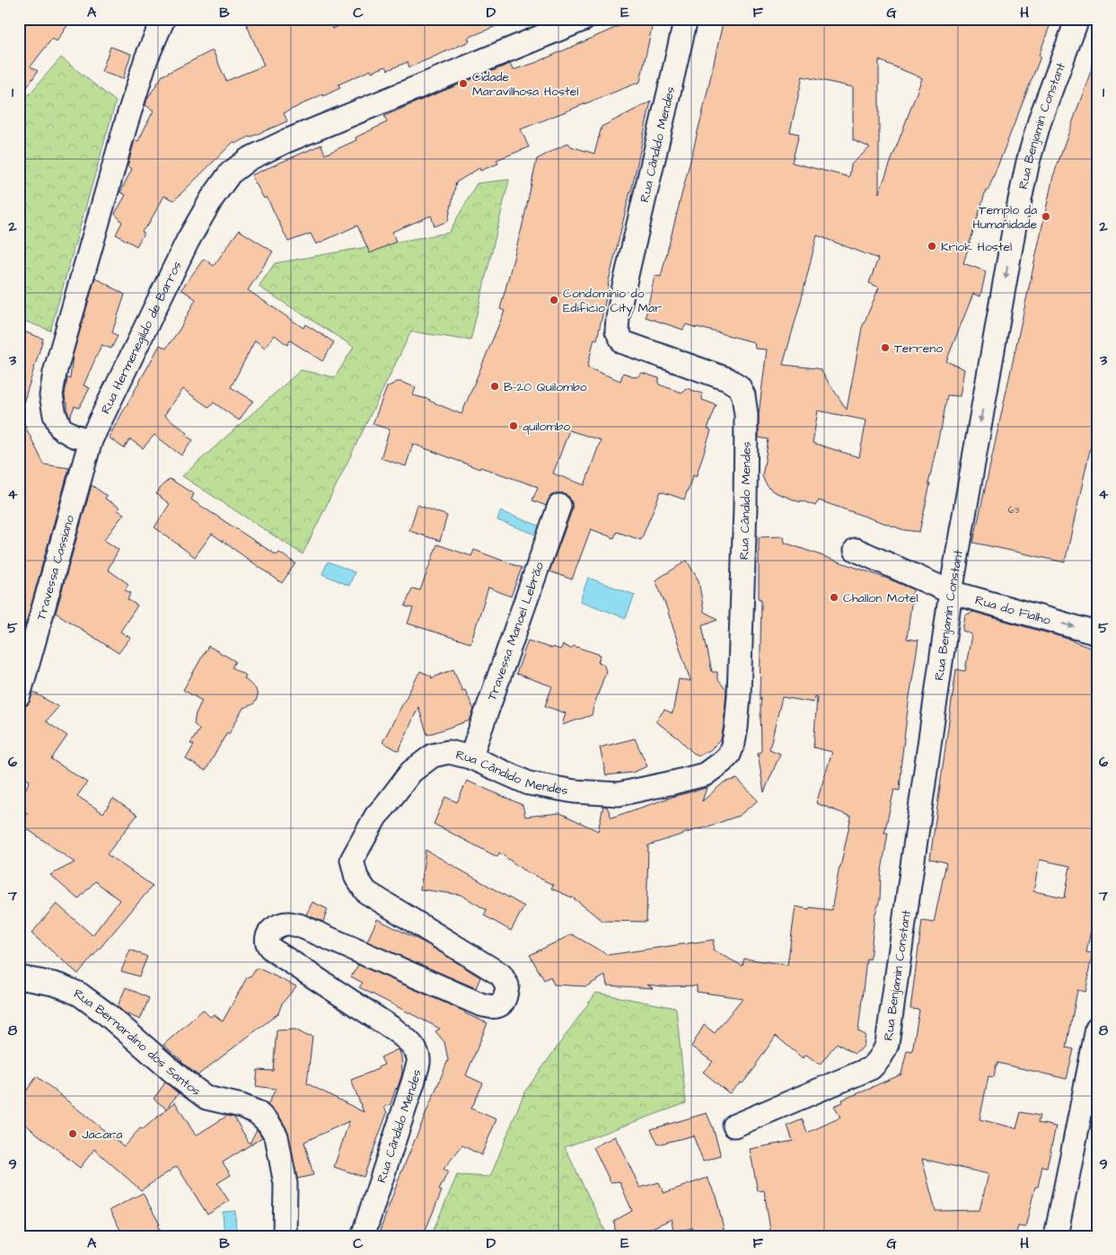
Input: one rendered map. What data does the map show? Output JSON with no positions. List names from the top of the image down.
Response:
{
  "streets": {
    "street": [
      "Rua Benjamin Constant",
      "Rua Cândido Mendes",
      "Rua Hermenegildo de Barros",
      "Travessa Cassiano",
      "Rua do Fialho",
      "Travessa Manoel Lebrão",
      "Rua Bernardino dos Santos"
    ]
  },
  "crossings": [
    ["Rua Benjamin Constant", "Rua do Fialho"],
    ["Rua Cândido Mendes", "Travessa Manoel Lebrão"],
    ["Rua Hermenegildo de Barros", "Travessa Cassiano"]
  ],
  "one_way": ["Rua Benjamin Constant", "Rua do Fialho"],
  "places": [
    "Cidade Maravilhosa Hostel",
    "Templo da Humanidade",
    "Kriok Hostel",
    "Condomínio do Edifício City Mar",
    "Terreno",
    "B-20 Quilombo",
    "quilombo",
    "Challon Motel",
    "Jacara"
  ],
  "house_numbers": ["63"],
  "grid": {
    "columns": [
      "A",
      "B",
      "C",
      "D",
      "E",
      "F",
      "G",
      "H"
    ],
    "rows": [
      "1",
      "2",
      "3",
      "4",
      "5",
      "6",
      "7",
      "8",
      "9"
    ]
  }
}
